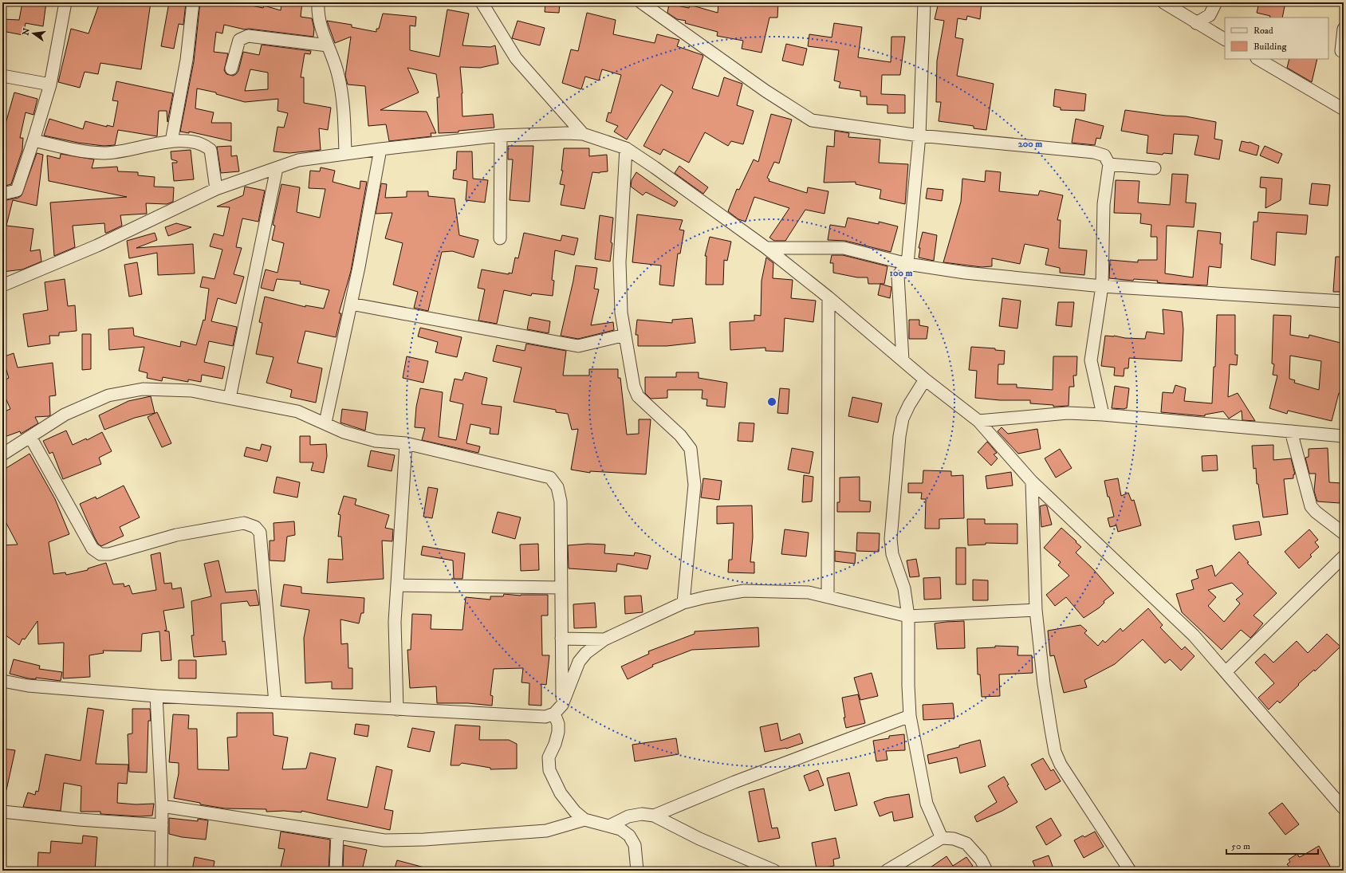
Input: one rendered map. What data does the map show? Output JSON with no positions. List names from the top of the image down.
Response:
{
  "legend": ["Road", "Building"],
  "scale_bar": "50 m",
  "north": "left",
  "rings": ["200 m", "100 m"]
}
